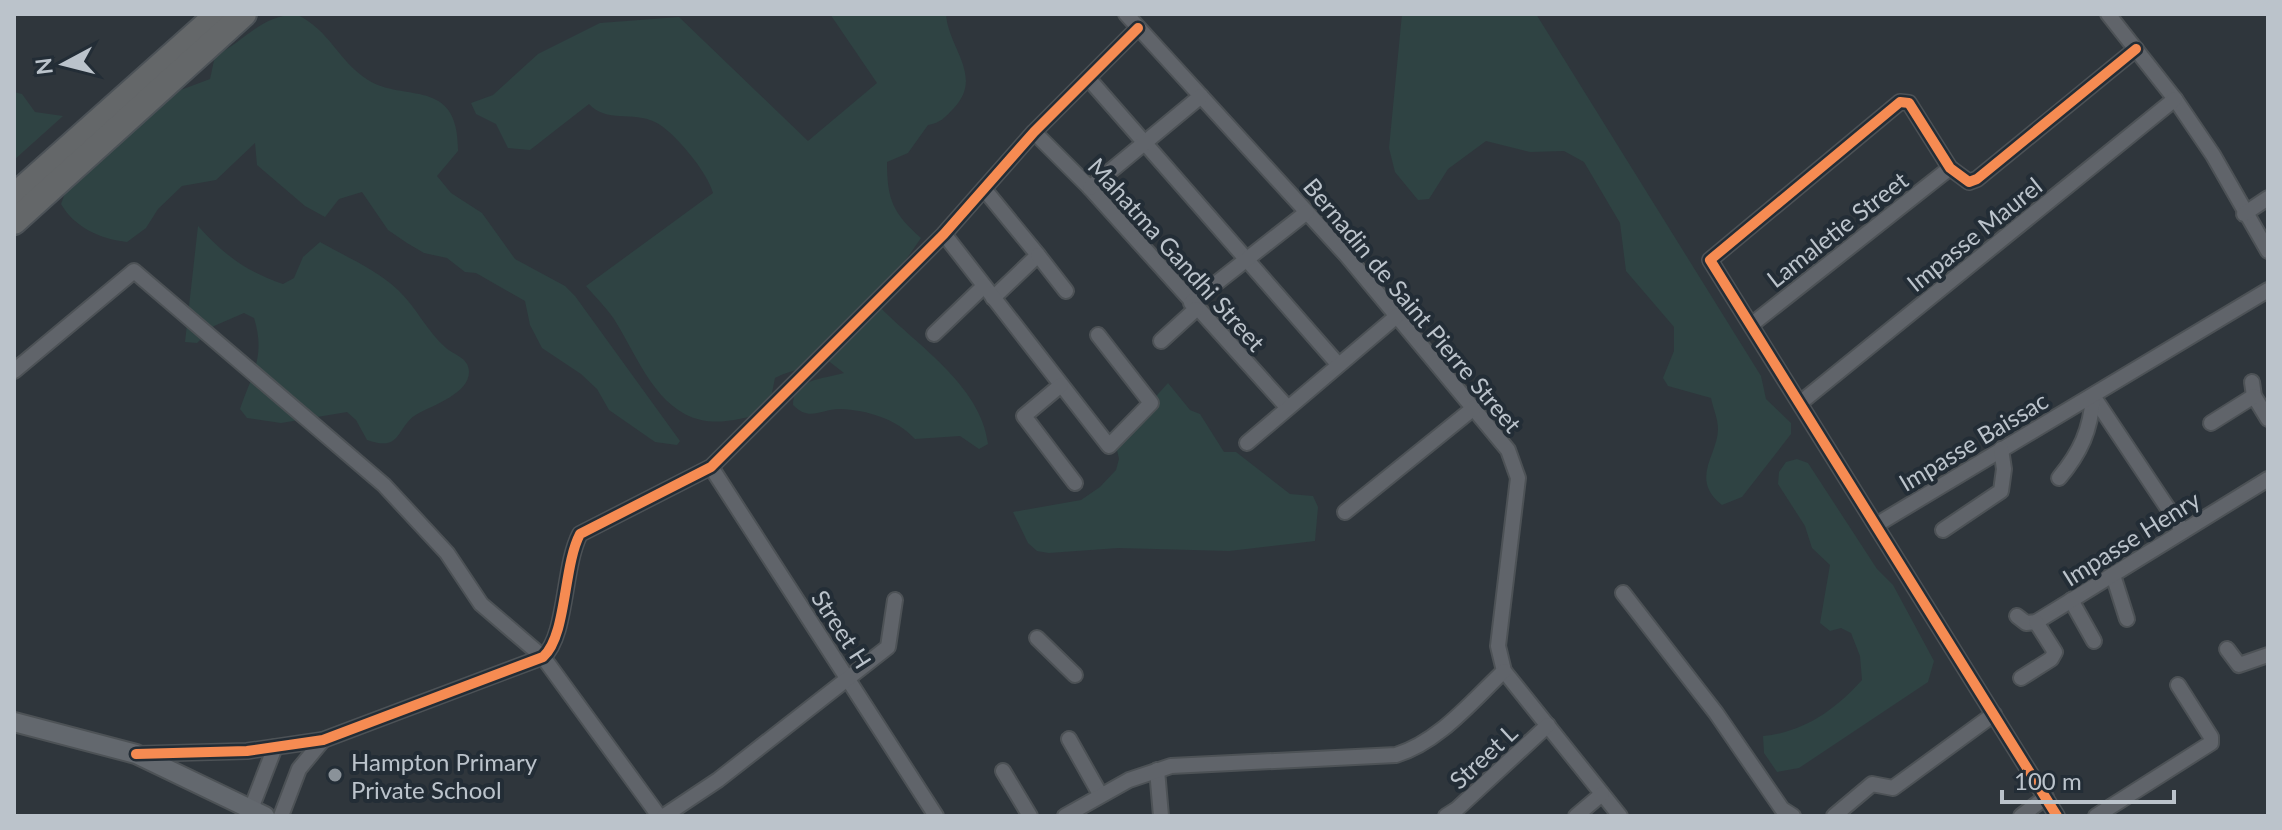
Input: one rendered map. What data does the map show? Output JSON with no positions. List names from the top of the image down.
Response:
{
  "streets": {
    "street": [
      "Lamaletie Street",
      "Impasse Maurel",
      "Mahatma Gandhi Street",
      "Bernadin de Saint Pierre Street",
      "Impasse Baissac",
      "Impasse Henry",
      "Street H",
      "Street L"
    ]
  },
  "places": ["Hampton Primary Private School"],
  "scale_bar": "100 m",
  "north": "left"
}
